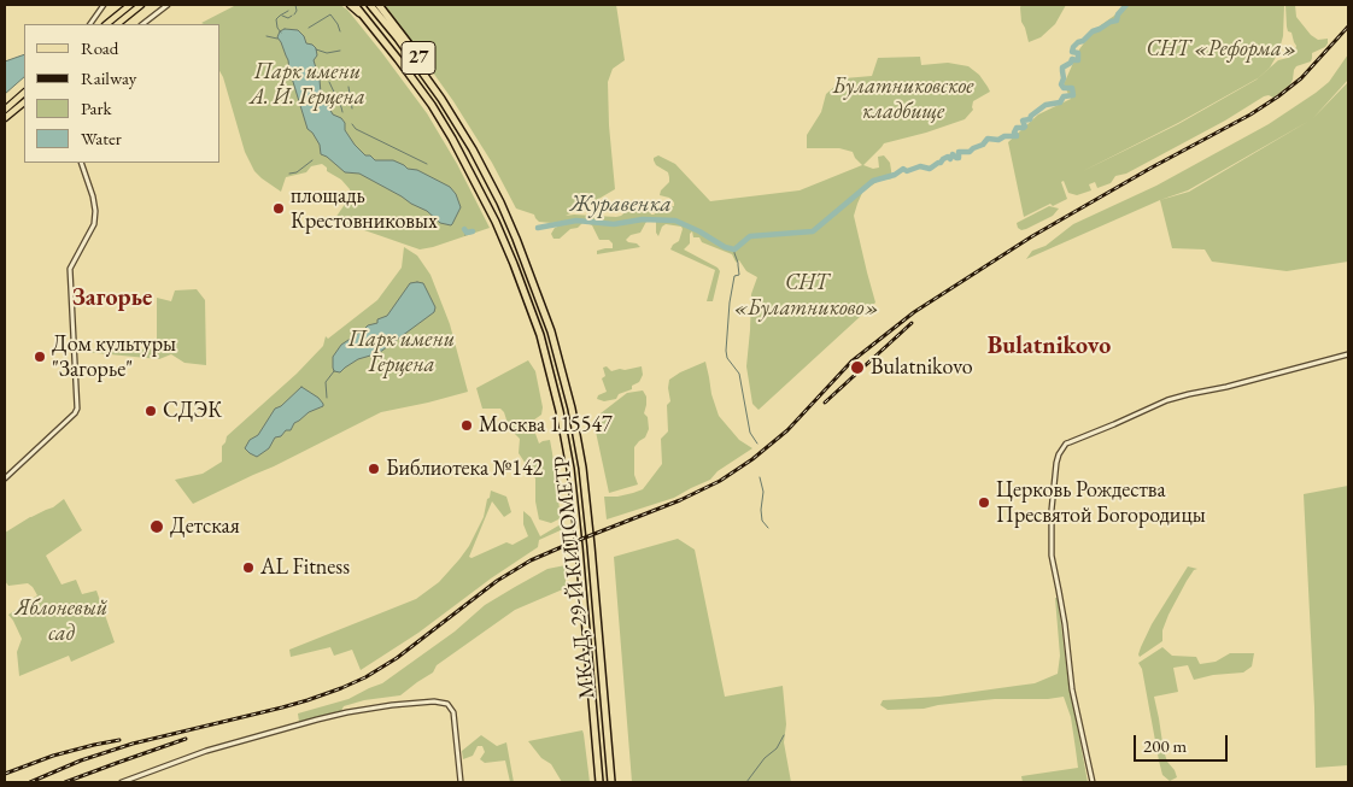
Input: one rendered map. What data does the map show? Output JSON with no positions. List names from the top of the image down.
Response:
{
  "streets": {
    "highway": ["27", "МКАД, 29-Й КИЛОМЕТР"]
  },
  "crossings": [
    ["27", "МКАД, 29-Й КИЛОМЕТР"]
  ],
  "districts": ["Загорье", "Bulatnikovo"],
  "water": ["Журавенка"],
  "parks": [
    "СНТ «Реформа»",
    "Парк имени А. И. Герцена",
    "Булатниковское кладбище",
    "СНТ «Булатниково»",
    "Парк имени Герцена",
    "Яблоневый сад"
  ],
  "places": [
    "площадь Крестовниковых",
    "Дом культуры \"Загорье\"",
    "Bulatnikovo",
    "СДЭК",
    "Москва 115547",
    "Библиотека №142",
    "Церковь Рождества Пресвятой Богородицы",
    "Детская",
    "AL Fitness"
  ],
  "legend": [
    "Road",
    "Railway",
    "Park",
    "Water"
  ],
  "scale_bar": "200 m"
}
